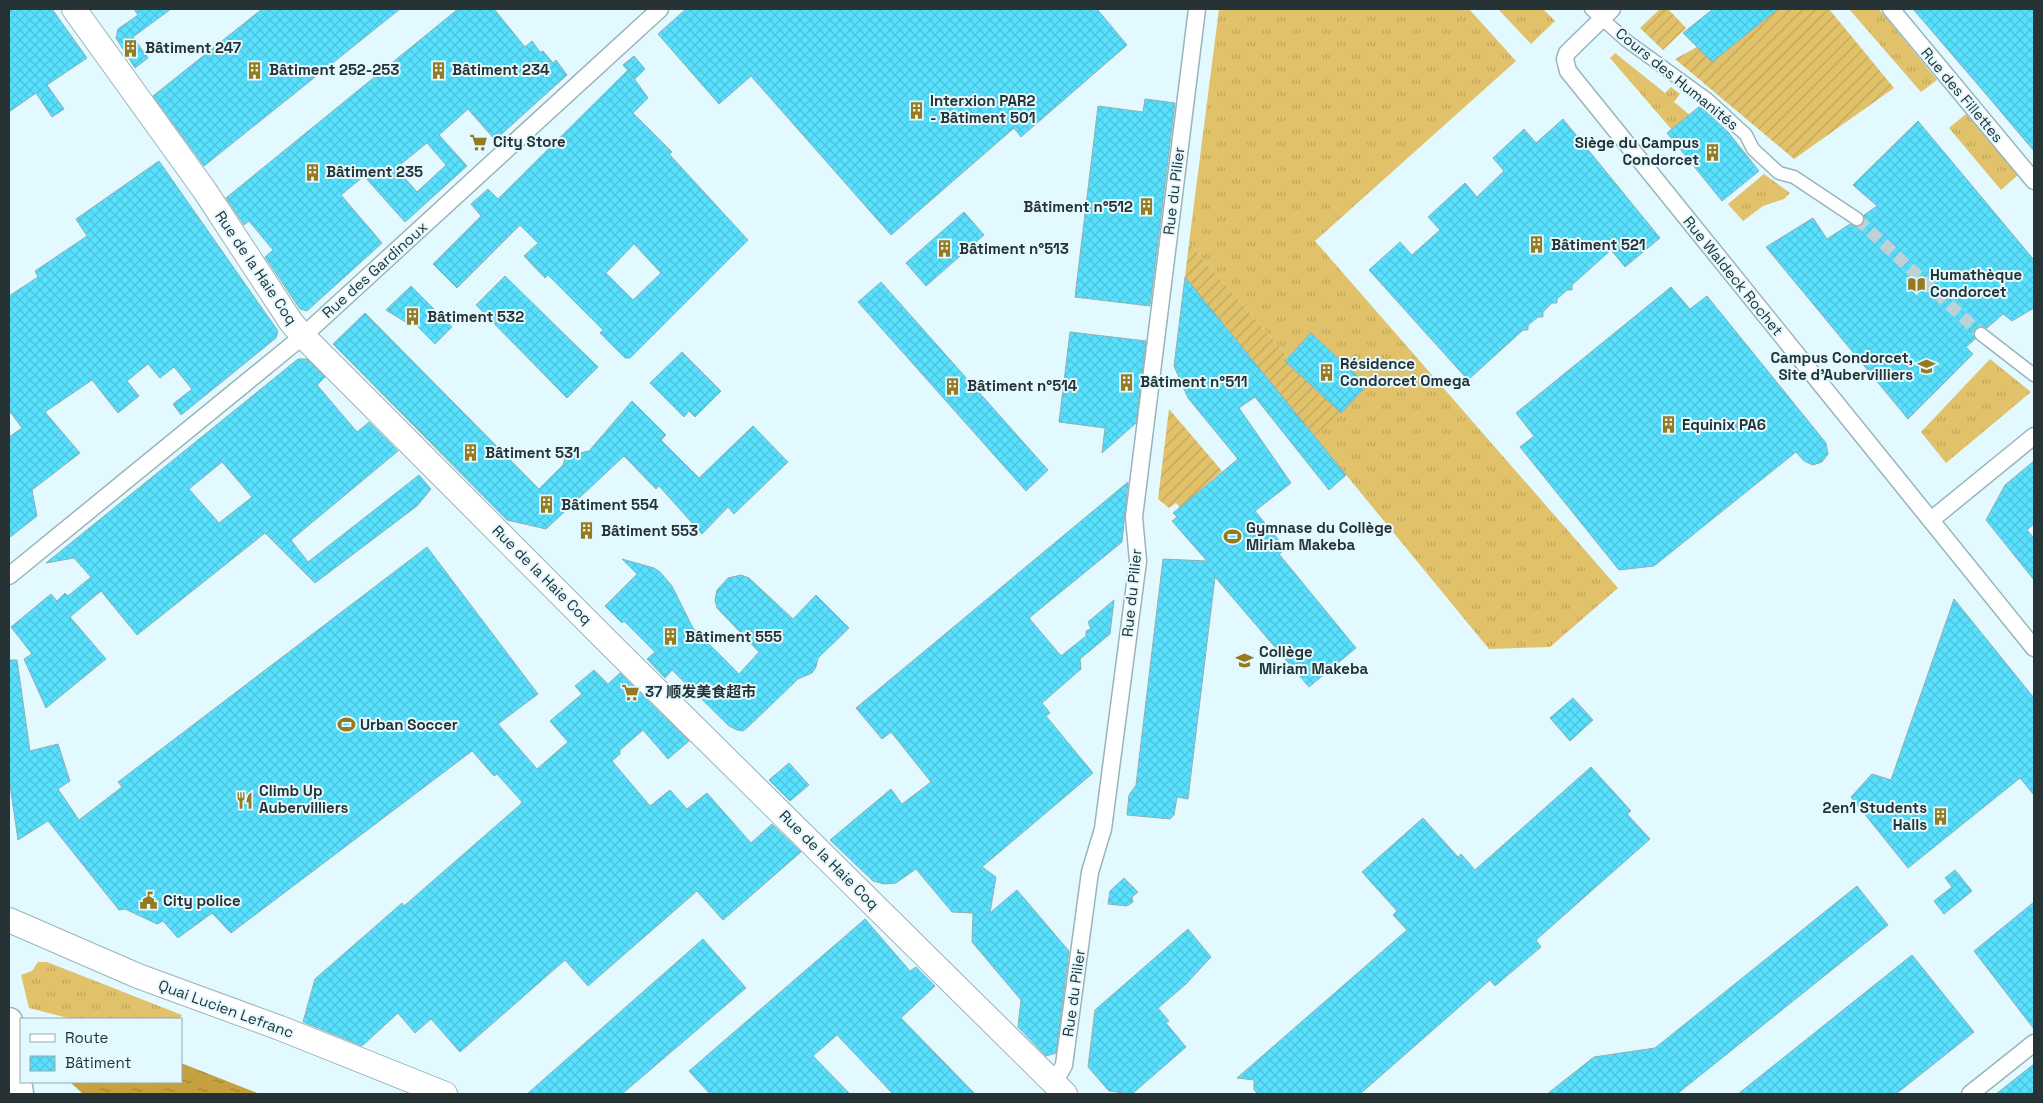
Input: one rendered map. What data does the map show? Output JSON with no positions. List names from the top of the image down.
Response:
{
  "streets": {
    "main road": ["Rue de la Haie Coq", "Quai Lucien Lefranc"],
    "street": [
      "Cours des Humanités",
      "Rue des Fillettes",
      "Rue du Pilier",
      "Rue des Gardinoux",
      "Rue Waldeck Rochet"
    ]
  },
  "crossings": [
    ["Cours des Humanités", "Rue Waldeck Rochet"],
    ["Rue du Pilier", "Rue de la Haie Coq"],
    ["Rue de la Haie Coq", "Rue des Gardinoux"]
  ],
  "places": {
    "building": [
      "Bâtiment 247",
      "Bâtiment 252-253",
      "Bâtiment 234",
      "Interxion PAR2 - Bâtiment 501",
      "Siège du Campus Condorcet",
      "Bâtiment 235",
      "Bâtiment n°512",
      "Bâtiment 521",
      "Bâtiment n°513",
      "Bâtiment 532",
      "Résidence Condorcet Omega",
      "Bâtiment n°511",
      "Bâtiment n°514",
      "Equinix PA6",
      "Bâtiment 531",
      "Bâtiment 554",
      "Bâtiment 553",
      "Bâtiment 555",
      "2en1 Students Halls"
    ],
    "supermarket": ["City Store", "37 顺发美食超市"],
    "library": ["Humathèque Condorcet"],
    "school or university": ["Campus Condorcet, Site d'Aubervilliers", "Collège Miriam Makeba"],
    "sports": ["Gymnase du Collège Miriam Makeba", "Urban Soccer"],
    "restaurant": ["Climb Up Aubervilliers"],
    "public building": ["City police"]
  },
  "legend": ["Route", "Bâtiment"]
}
